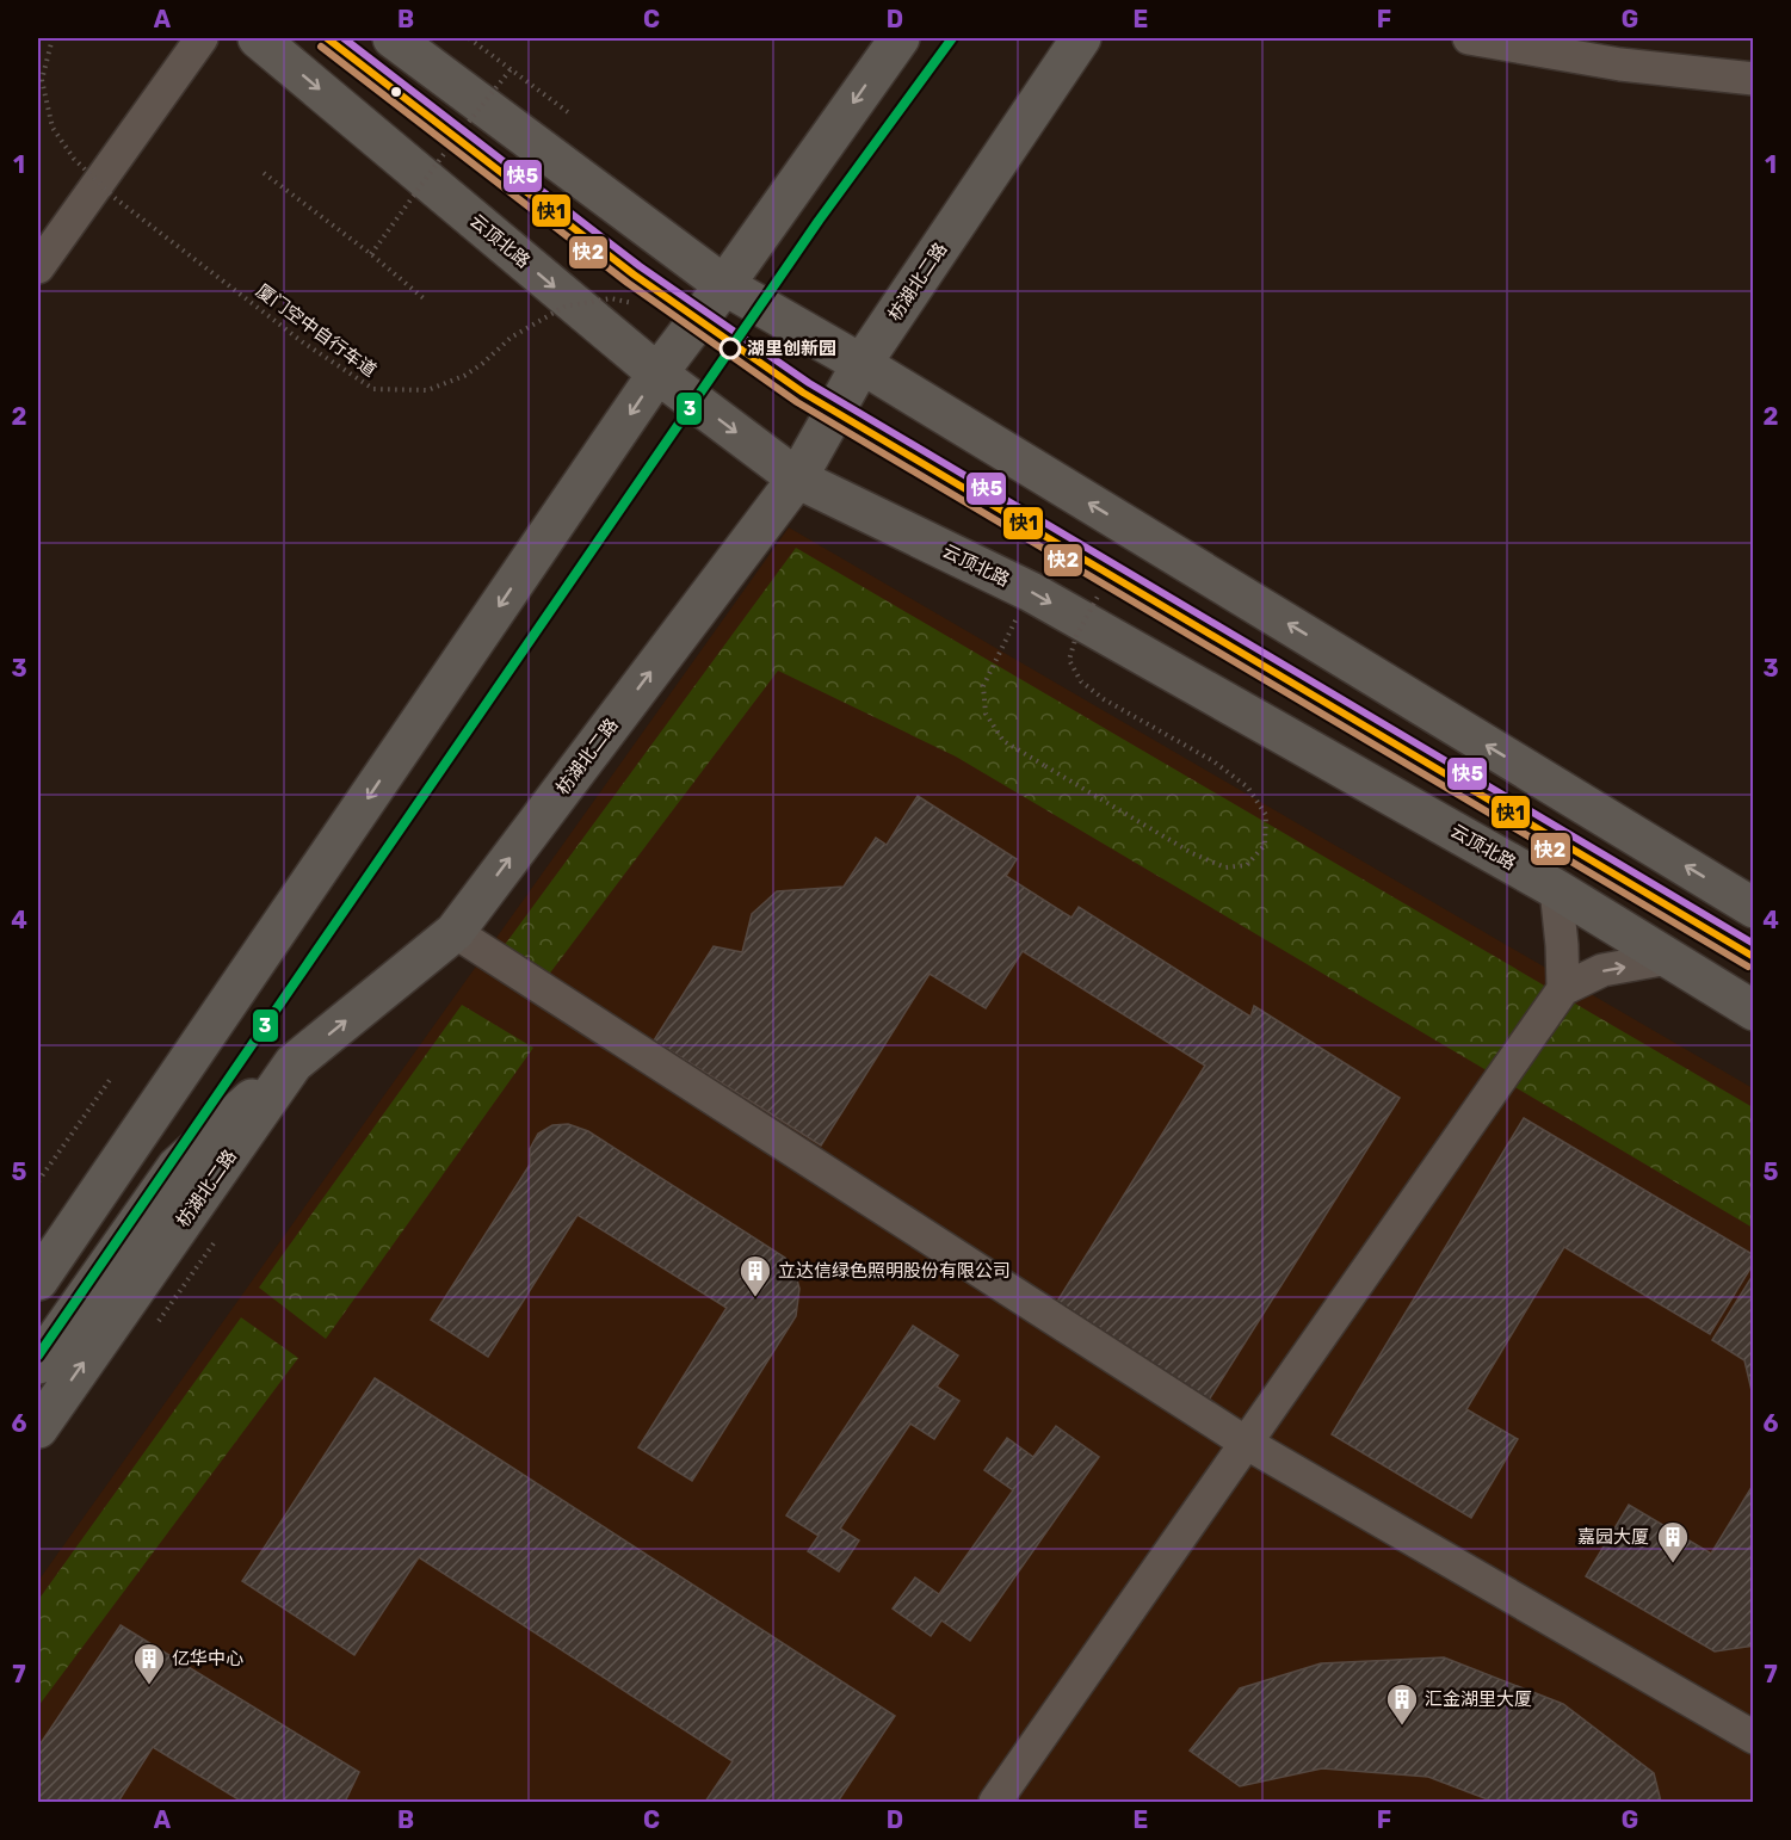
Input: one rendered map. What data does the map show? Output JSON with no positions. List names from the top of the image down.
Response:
{
  "streets": {
    "main road": ["云顶北路", "枋湖北二路"],
    "path": ["厦门空中自行车道"]
  },
  "crossings": [
    ["云顶北路", "枋湖北二路"]
  ],
  "places": {
    "other": ["湖里创新园"],
    "building": [
      "立达信绿色照明股份有限公司",
      "嘉园大厦",
      "亿华中心",
      "汇金湖里大厦"
    ]
  },
  "lines": [
    "transit line 3",
    "transit line 快1",
    "transit line 快5",
    "transit line 快2"
  ],
  "grid": {
    "columns": [
      "A",
      "B",
      "C",
      "D",
      "E",
      "F",
      "G"
    ],
    "rows": [
      "1",
      "2",
      "3",
      "4",
      "5",
      "6",
      "7"
    ]
  }
}
